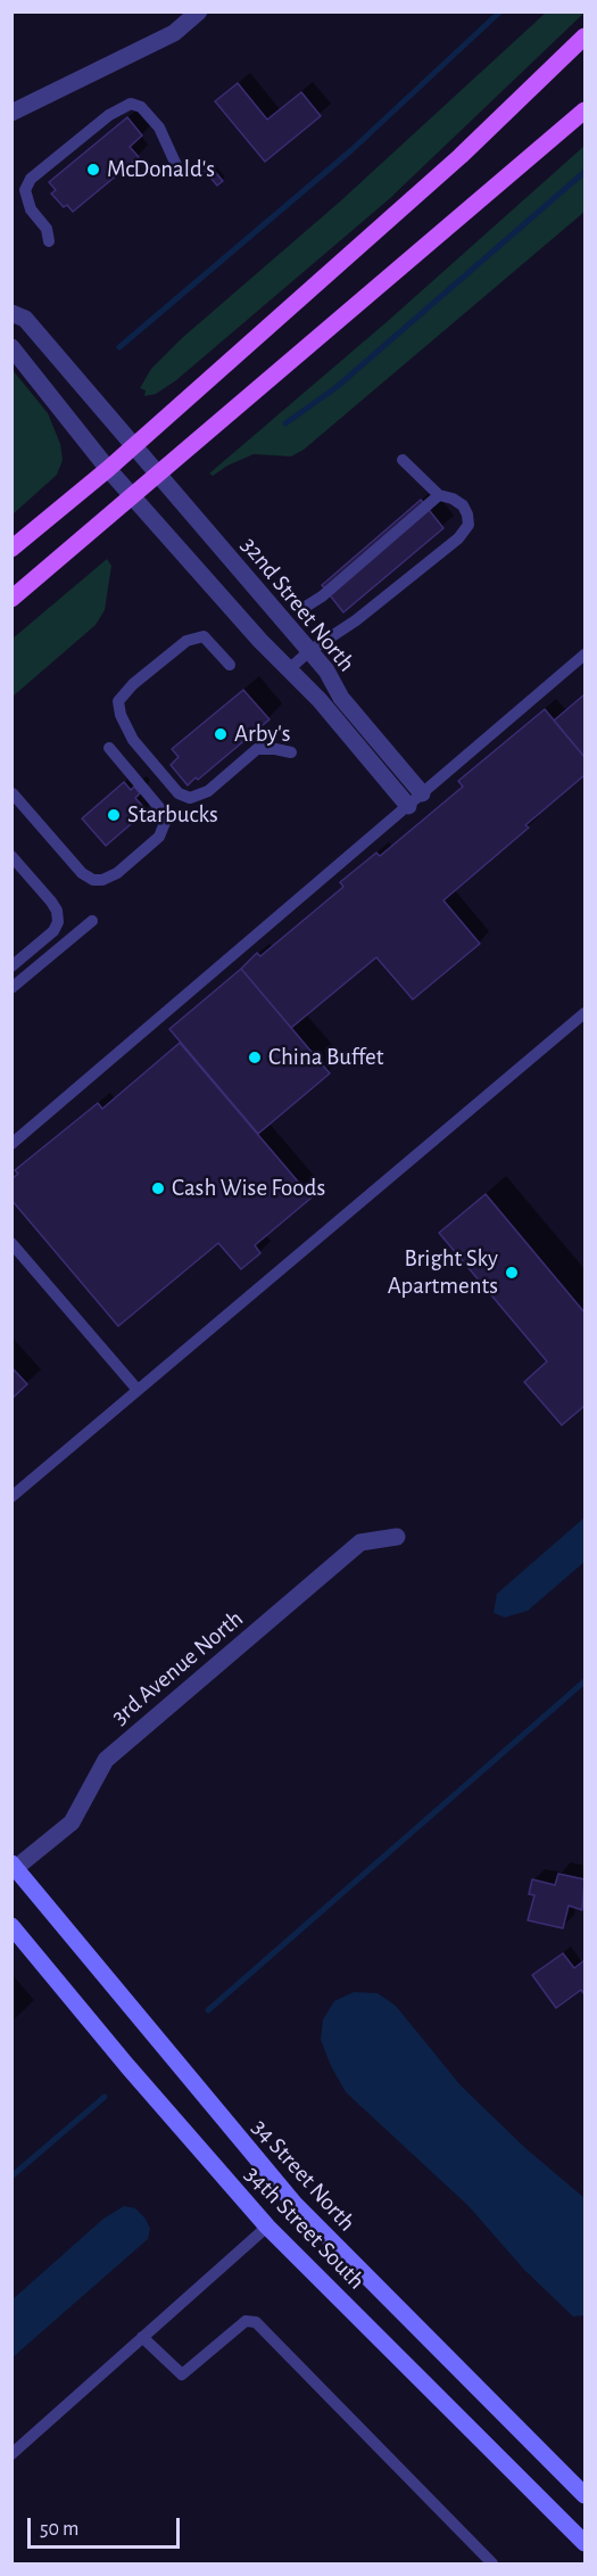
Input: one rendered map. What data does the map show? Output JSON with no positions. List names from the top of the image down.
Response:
{
  "streets": {
    "main road": ["34 Street North", "34th Street South"],
    "street": ["32nd Street North", "3rd Avenue North"]
  },
  "crossings": [
    ["3rd Avenue North", "34 Street North"]
  ],
  "places": [
    "McDonald's",
    "Arby's",
    "Starbucks",
    "China Buffet",
    "Cash Wise Foods",
    "Bright Sky Apartments"
  ],
  "scale_bar": "50 m"
}
